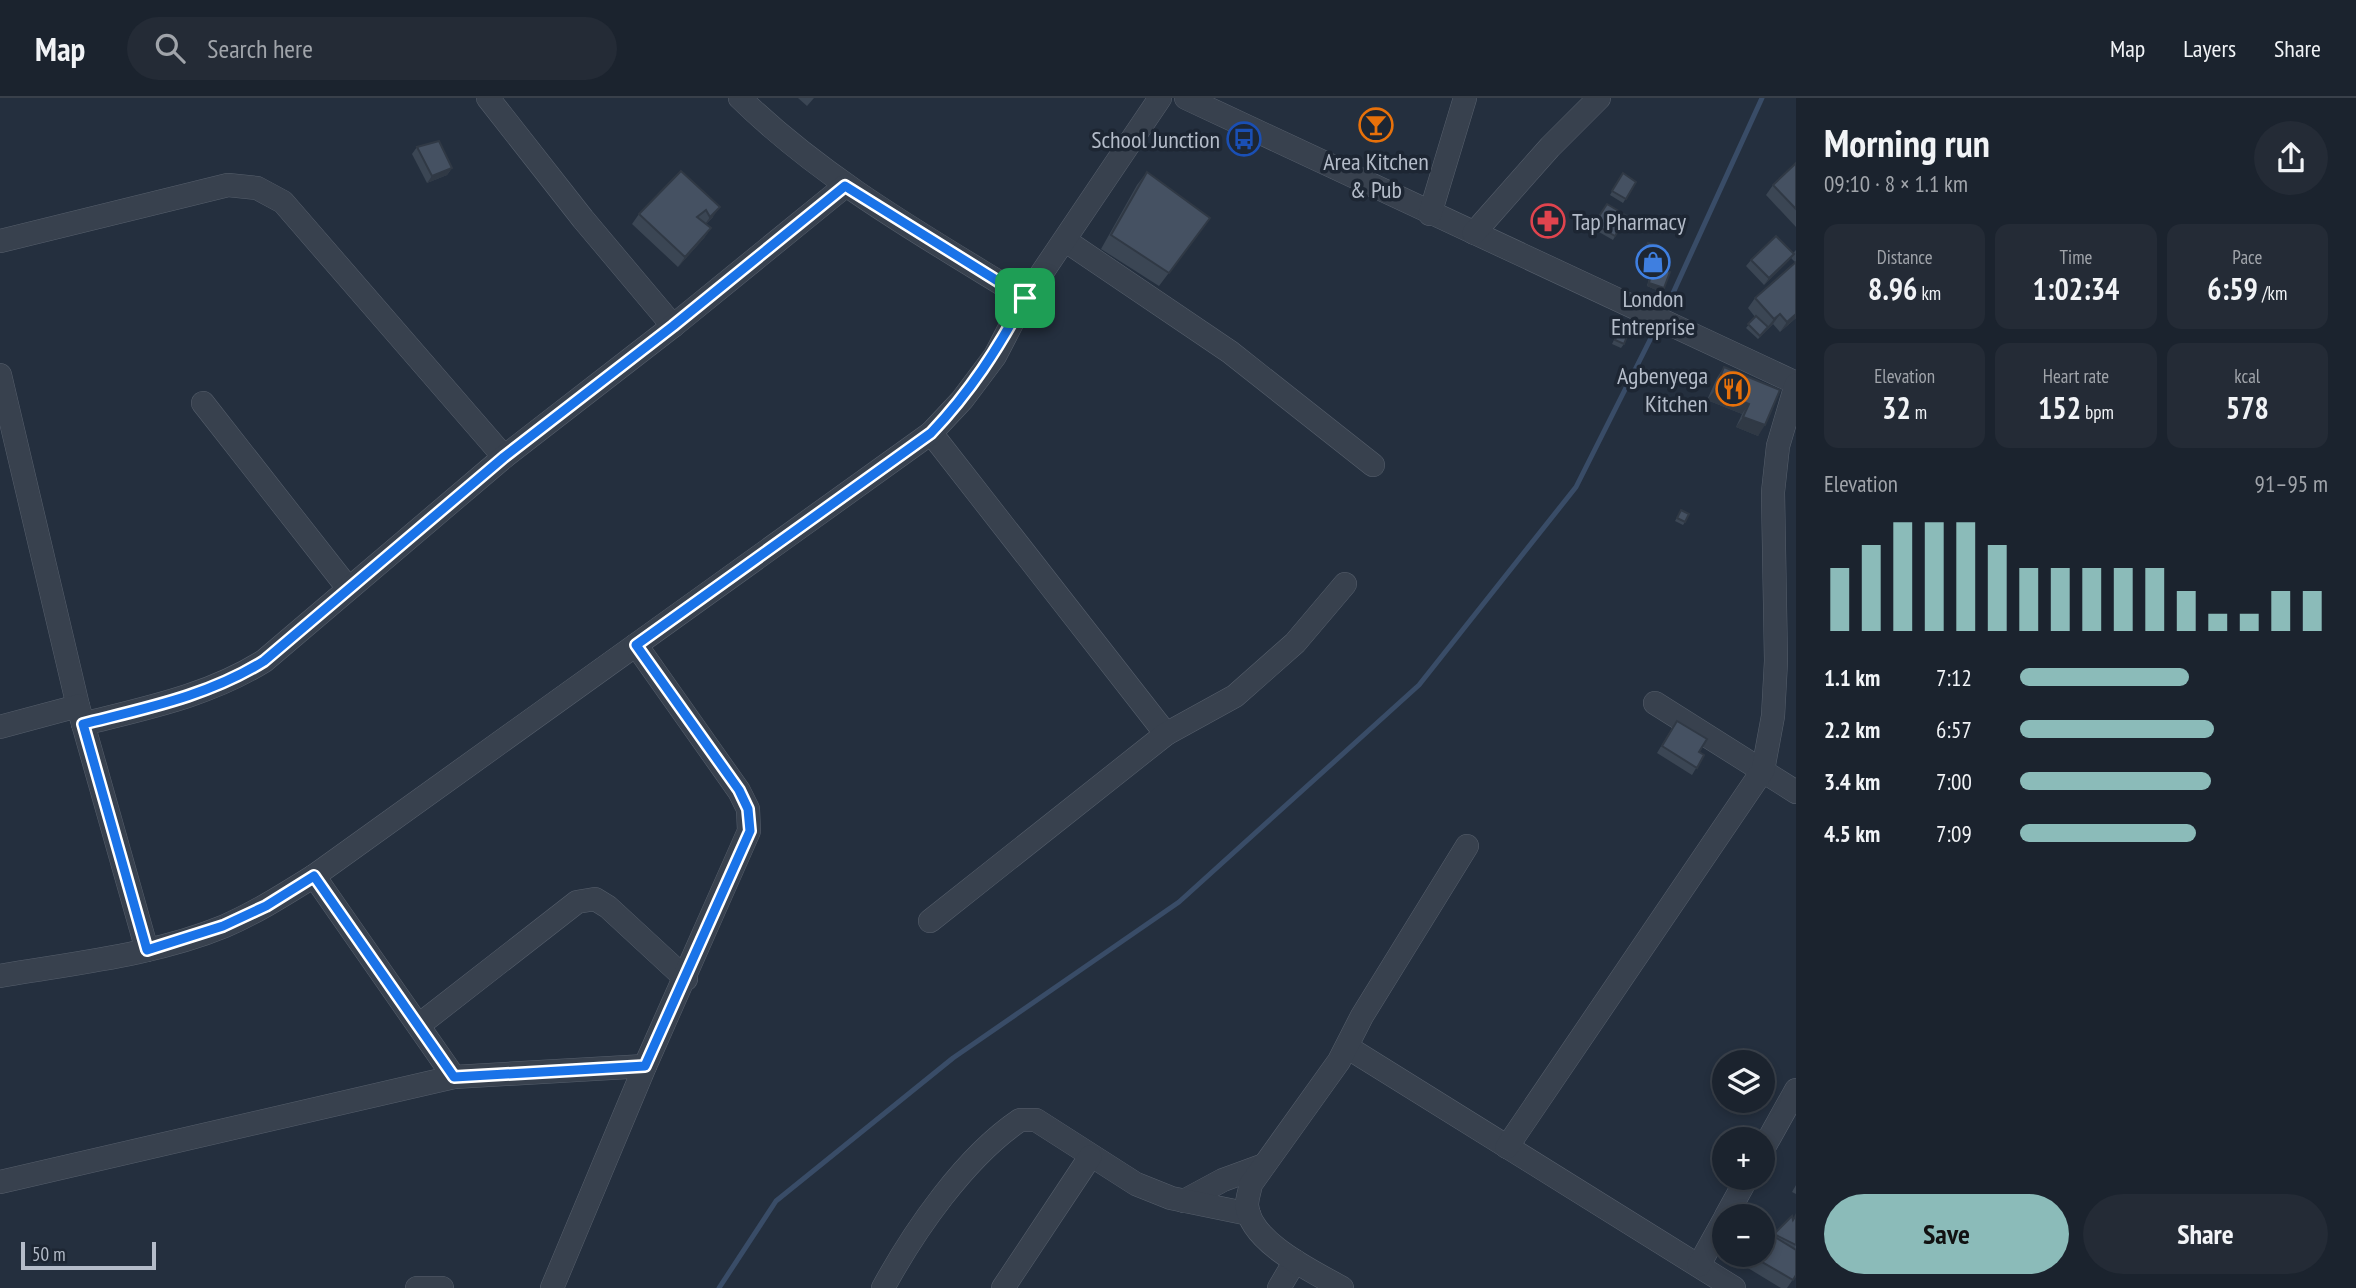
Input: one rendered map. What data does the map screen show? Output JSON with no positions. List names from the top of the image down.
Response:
{
  "places": {
    "bar": ["Area Kitchen & Pub"],
    "bus stop": ["School Junction"],
    "pharmacy": ["Tap Pharmacy"],
    "shop": ["London Entreprise"],
    "restaurant": ["Agbenyega Kitchen"]
  },
  "scale_bar": "50 m",
  "page": {
    "header": "Map",
    "search": "Search here",
    "nav": ["Map", "Layers", "Share"],
    "heading": ["Morning run", "09:10 · 8 × 1.1 km"],
    "stats": [
      ["Distance", "8.96 km"],
      ["Time", "1:02:34"],
      ["Pace", "6:59 /km"],
      ["Elevation", "32 m"],
      ["Heart rate", "152 bpm"],
      ["kcal", "578"]
    ],
    "chart": ["Elevation", "91–95 m"],
    "list": [
      {
        "name": "1.1 km",
        "note": "7:12"
      },
      {
        "name": "2.2 km",
        "note": "6:57"
      },
      {
        "name": "3.4 km",
        "note": "7:00"
      },
      {
        "name": "4.5 km",
        "note": "7:09"
      }
    ],
    "map_buttons": ["+", "−"],
    "buttons": ["Save", "Share"],
    "scale": "50 m"
  }
}
